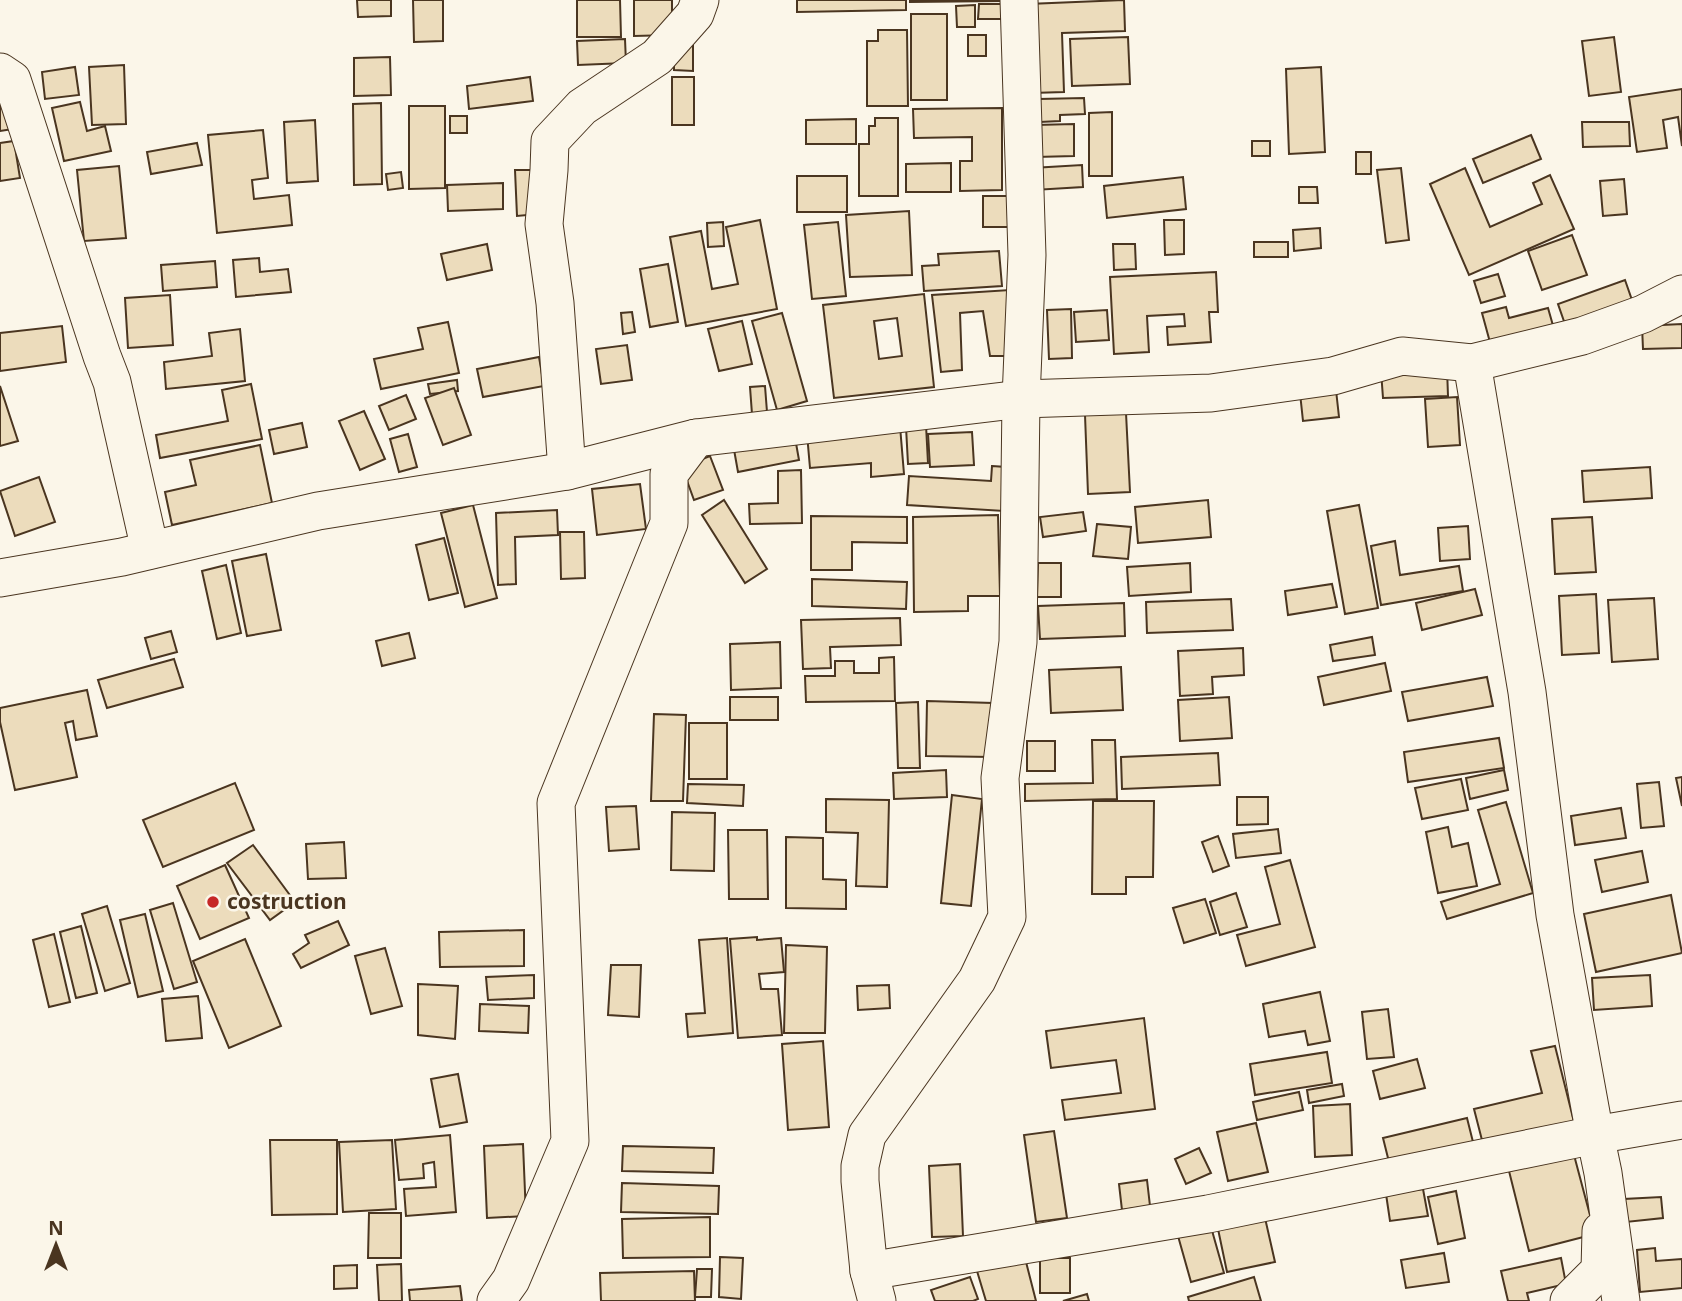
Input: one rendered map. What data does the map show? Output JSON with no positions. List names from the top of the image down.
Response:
{
  "places": ["costruction"],
  "north": "top"
}
